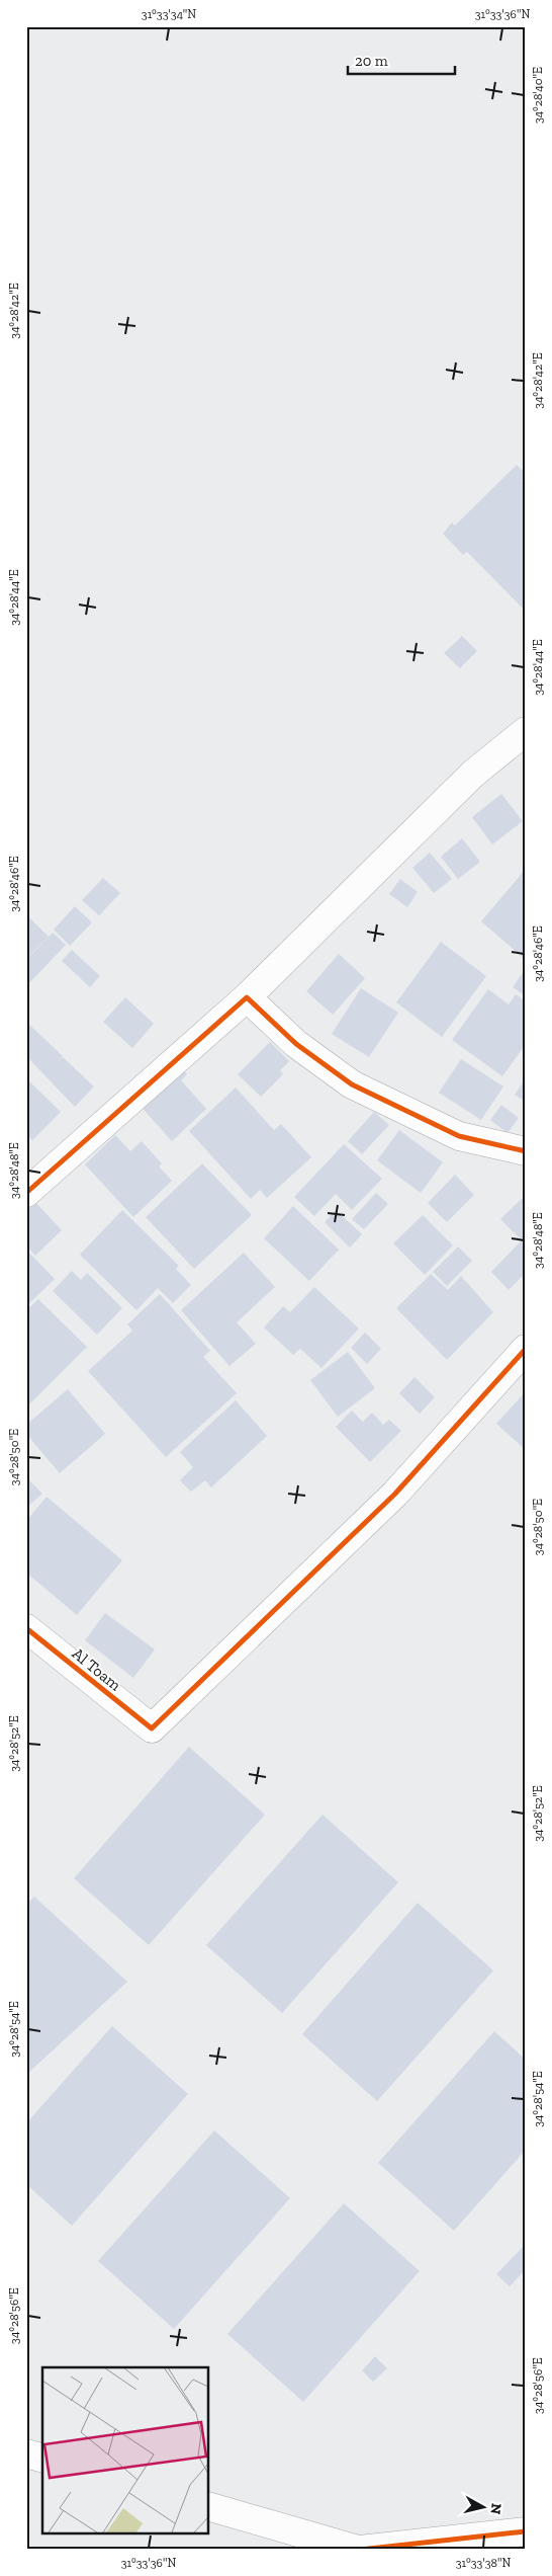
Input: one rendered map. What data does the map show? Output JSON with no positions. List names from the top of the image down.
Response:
{
  "streets": {
    "street": ["Al Toam"]
  },
  "scale_bar": "20 m",
  "north": "right",
  "coordinates": [
    "31°33'34\"N",
    "31°33'36\"N",
    "34°28'40\"E",
    "34°28'42\"E",
    "34°28'44\"E",
    "34°28'46\"E",
    "34°28'48\"E",
    "34°28'50\"E",
    "34°28'52\"E",
    "34°28'54\"E",
    "34°28'56\"E",
    "31°33'38\"N"
  ]
}
